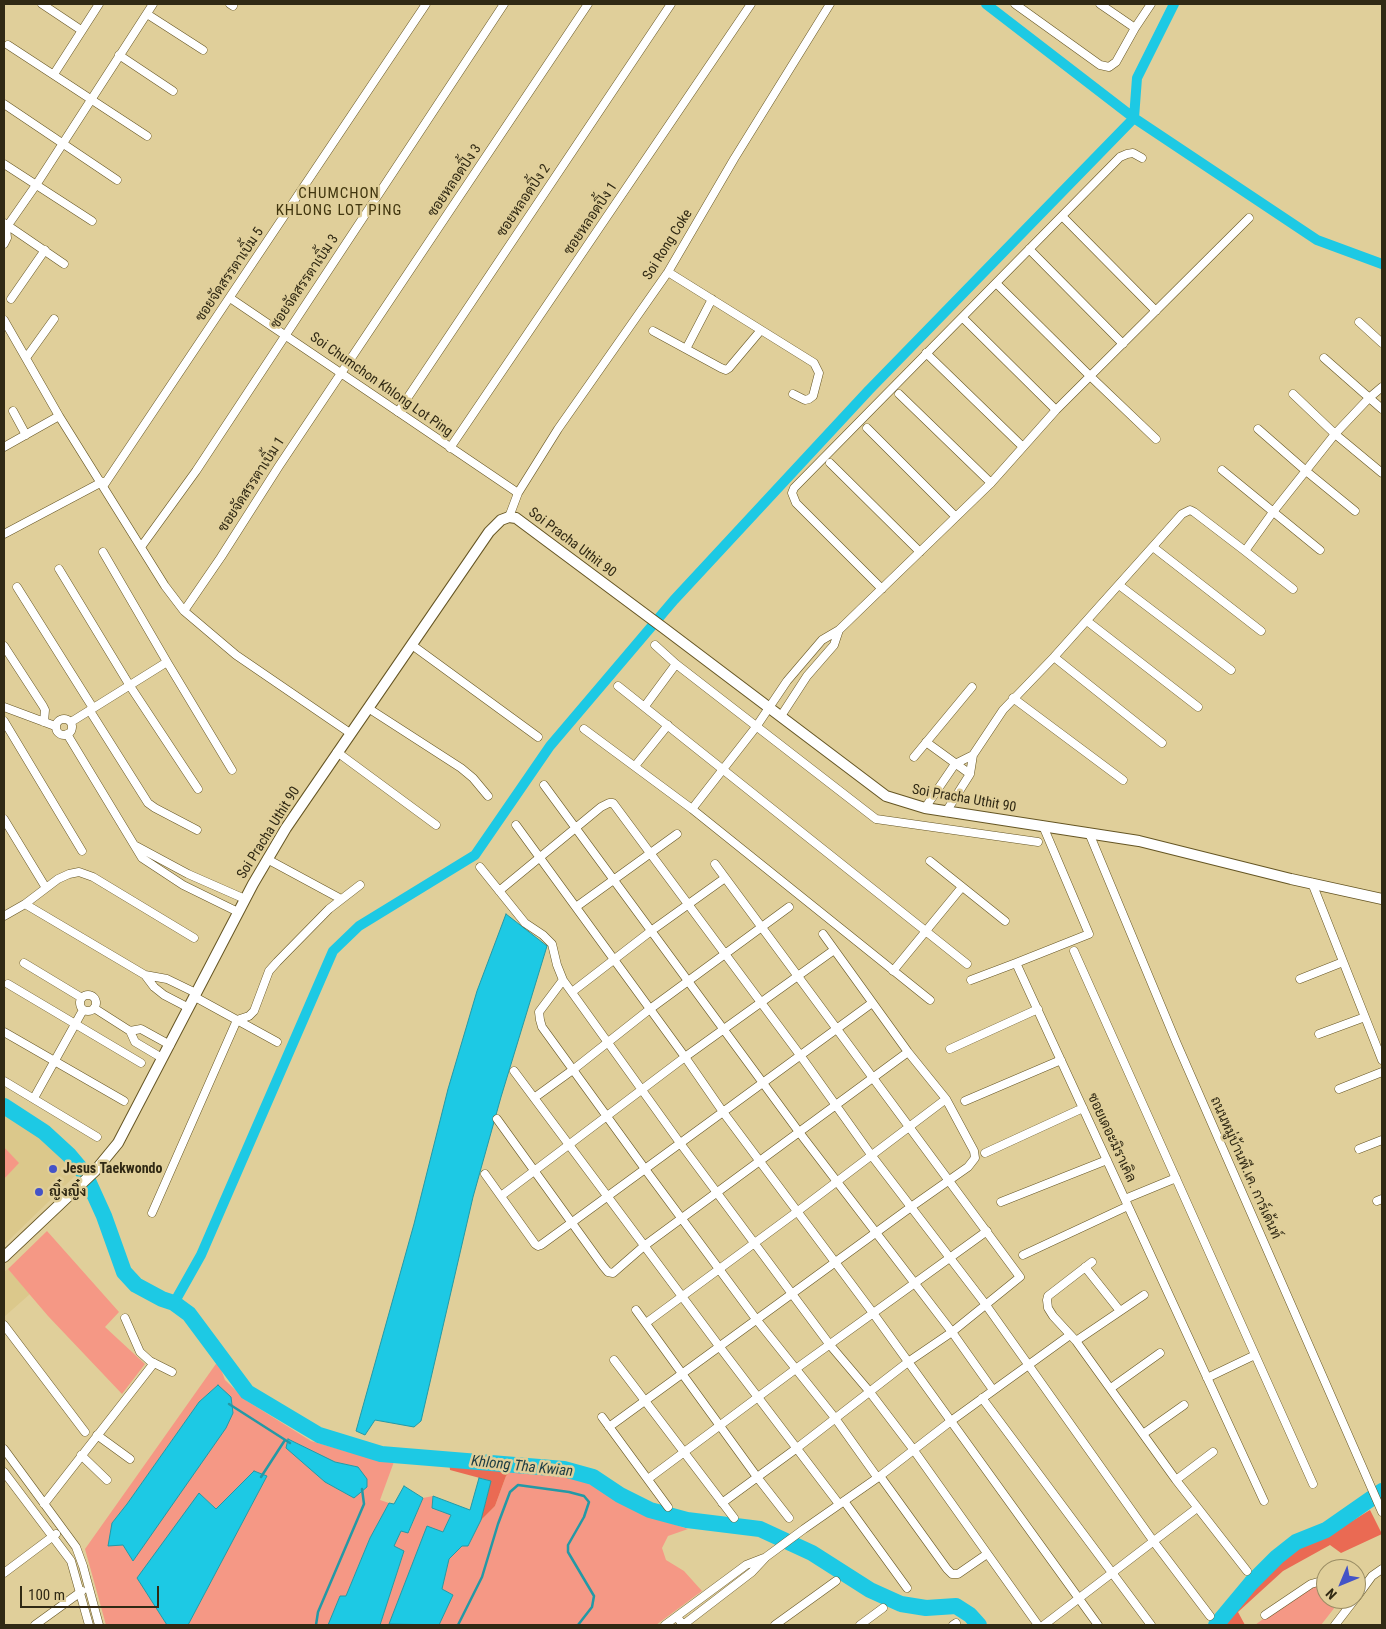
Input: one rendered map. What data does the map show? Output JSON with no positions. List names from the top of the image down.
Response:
{
  "streets": {
    "street": [
      "ซอยหลอดปิ้ง 3",
      "ซอยหลอดปิ้ง 2",
      "ซอยหลอดปิ้ง 1",
      "Soi Rong Coke",
      "ซอยจัดสรรตาเบิ้ม 5",
      "ซอยจัดสรรตาเบิ้ม 3",
      "Soi Chumchon Khlong Lot Ping",
      "ซอยจัดสรรตาเบิ้ม 1",
      "Soi Pracha Uthit 90",
      "ซอยเดอะมิราเคิล",
      "ถนนหมู่บ้านพี.เค. การ์เด้นท์"
    ]
  },
  "crossings": [
    ["ซอยหลอดปิ้ง 3", "Soi Chumchon Khlong Lot Ping"],
    ["ซอยหลอดปิ้ง 3", "ซอยจัดสรรตาเบิ้ม 1"],
    ["ซอยหลอดปิ้ง 2", "Soi Chumchon Khlong Lot Ping"],
    ["ซอยหลอดปิ้ง 1", "Soi Chumchon Khlong Lot Ping"],
    ["Soi Rong Coke", "Soi Chumchon Khlong Lot Ping"],
    ["Soi Rong Coke", "Soi Pracha Uthit 90"],
    ["ซอยจัดสรรตาเบิ้ม 5", "Soi Chumchon Khlong Lot Ping"],
    ["ซอยจัดสรรตาเบิ้ม 3", "Soi Chumchon Khlong Lot Ping"],
    ["Soi Chumchon Khlong Lot Ping", "ซอยจัดสรรตาเบิ้ม 1"],
    ["Soi Pracha Uthit 90", "ถนนหมู่บ้านพี.เค. การ์เด้นท์"]
  ],
  "districts": ["CHUMCHON KHLONG LOT PING"],
  "water": ["Khlong Tha Kwian"],
  "places": ["Jesus Taekwondo", "ญิ๋งญิ๋ง"],
  "scale_bar": "100 m",
  "north": "bottom left"
}
